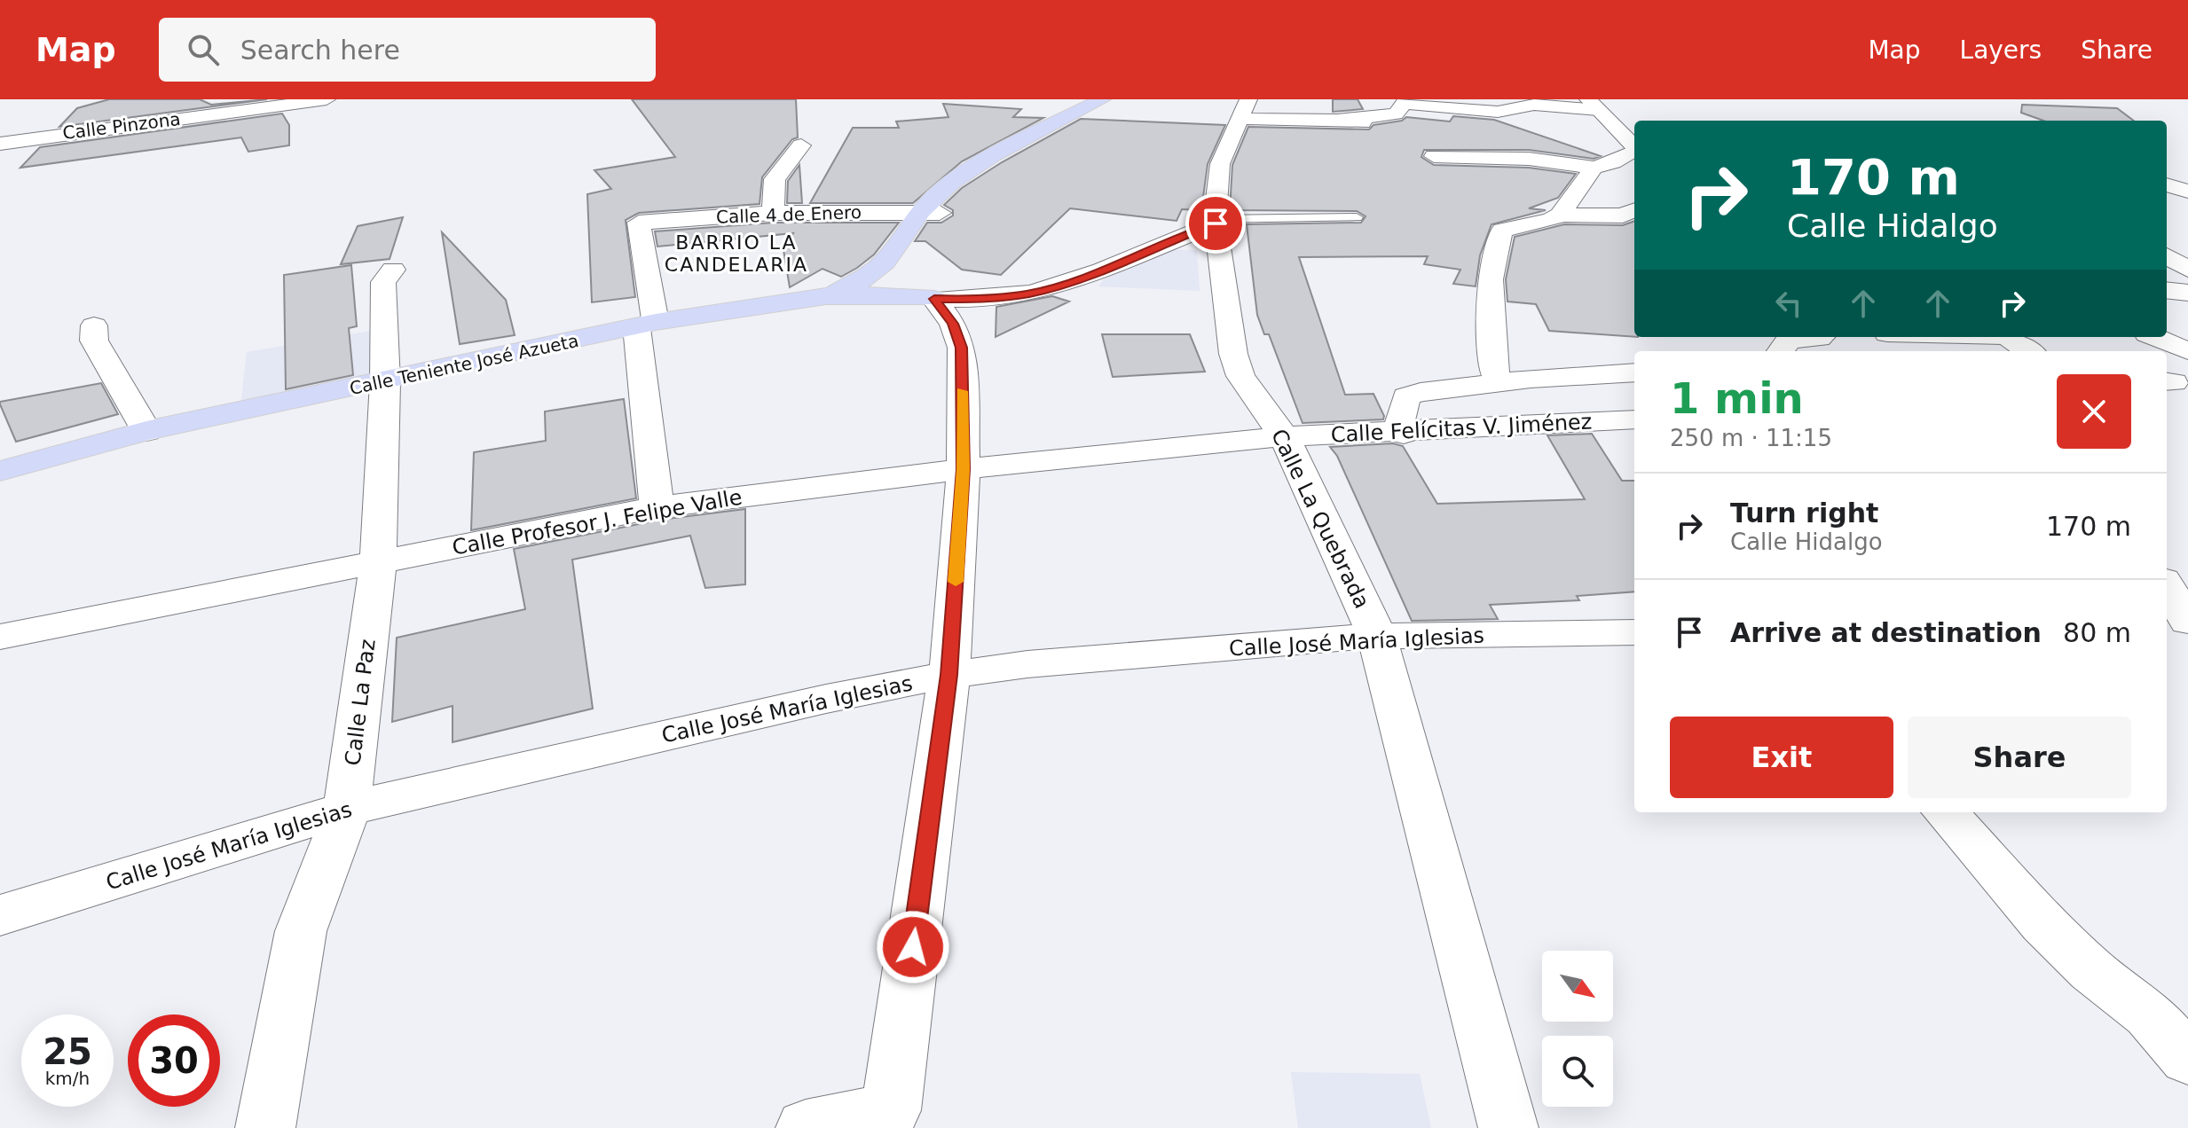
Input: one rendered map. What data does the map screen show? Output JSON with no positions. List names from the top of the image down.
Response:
{
  "streets": {
    "main road": ["Calle Teniente José Azueta"],
    "street": [
      "Calle Pinzona",
      "Calle 4 de Enero",
      "Calle Felícitas V. Jiménez",
      "Calle La Quebrada",
      "Calle Profesor J. Felipe Valle",
      "Calle José María Iglesias",
      "Calle La Paz"
    ]
  },
  "crossings": [
    ["Calle 4 de Enero", "Calle Teniente José Azueta"],
    ["Calle Teniente José Azueta", "Calle La Paz"],
    ["Calle Felícitas V. Jiménez", "Calle La Quebrada"],
    ["Calle Felícitas V. Jiménez", "Calle Profesor J. Felipe Valle"],
    ["Calle La Quebrada", "Calle Profesor J. Felipe Valle"],
    ["Calle La Quebrada", "Calle José María Iglesias"],
    ["Calle Profesor J. Felipe Valle", "Calle La Paz"],
    ["Calle José María Iglesias", "Calle La Paz"]
  ],
  "districts": ["BARRIO LA CANDELARIA"],
  "north": "bottom right",
  "page": {
    "header": "Map",
    "search": "Search here",
    "nav": ["Map", "Layers", "Share"],
    "turn": ["170 m", "Calle Hidalgo"],
    "heading": ["1 min", "250 m · 11:15"],
    "list": [
      {
        "name": "Turn right",
        "note": "Calle Hidalgo",
        "value": "170 m"
      },
      {
        "name": "Arrive at destination",
        "value": "80 m"
      }
    ],
    "buttons": ["Exit", "Share"],
    "speed": "25 km/h",
    "limit": "30"
  }
}
